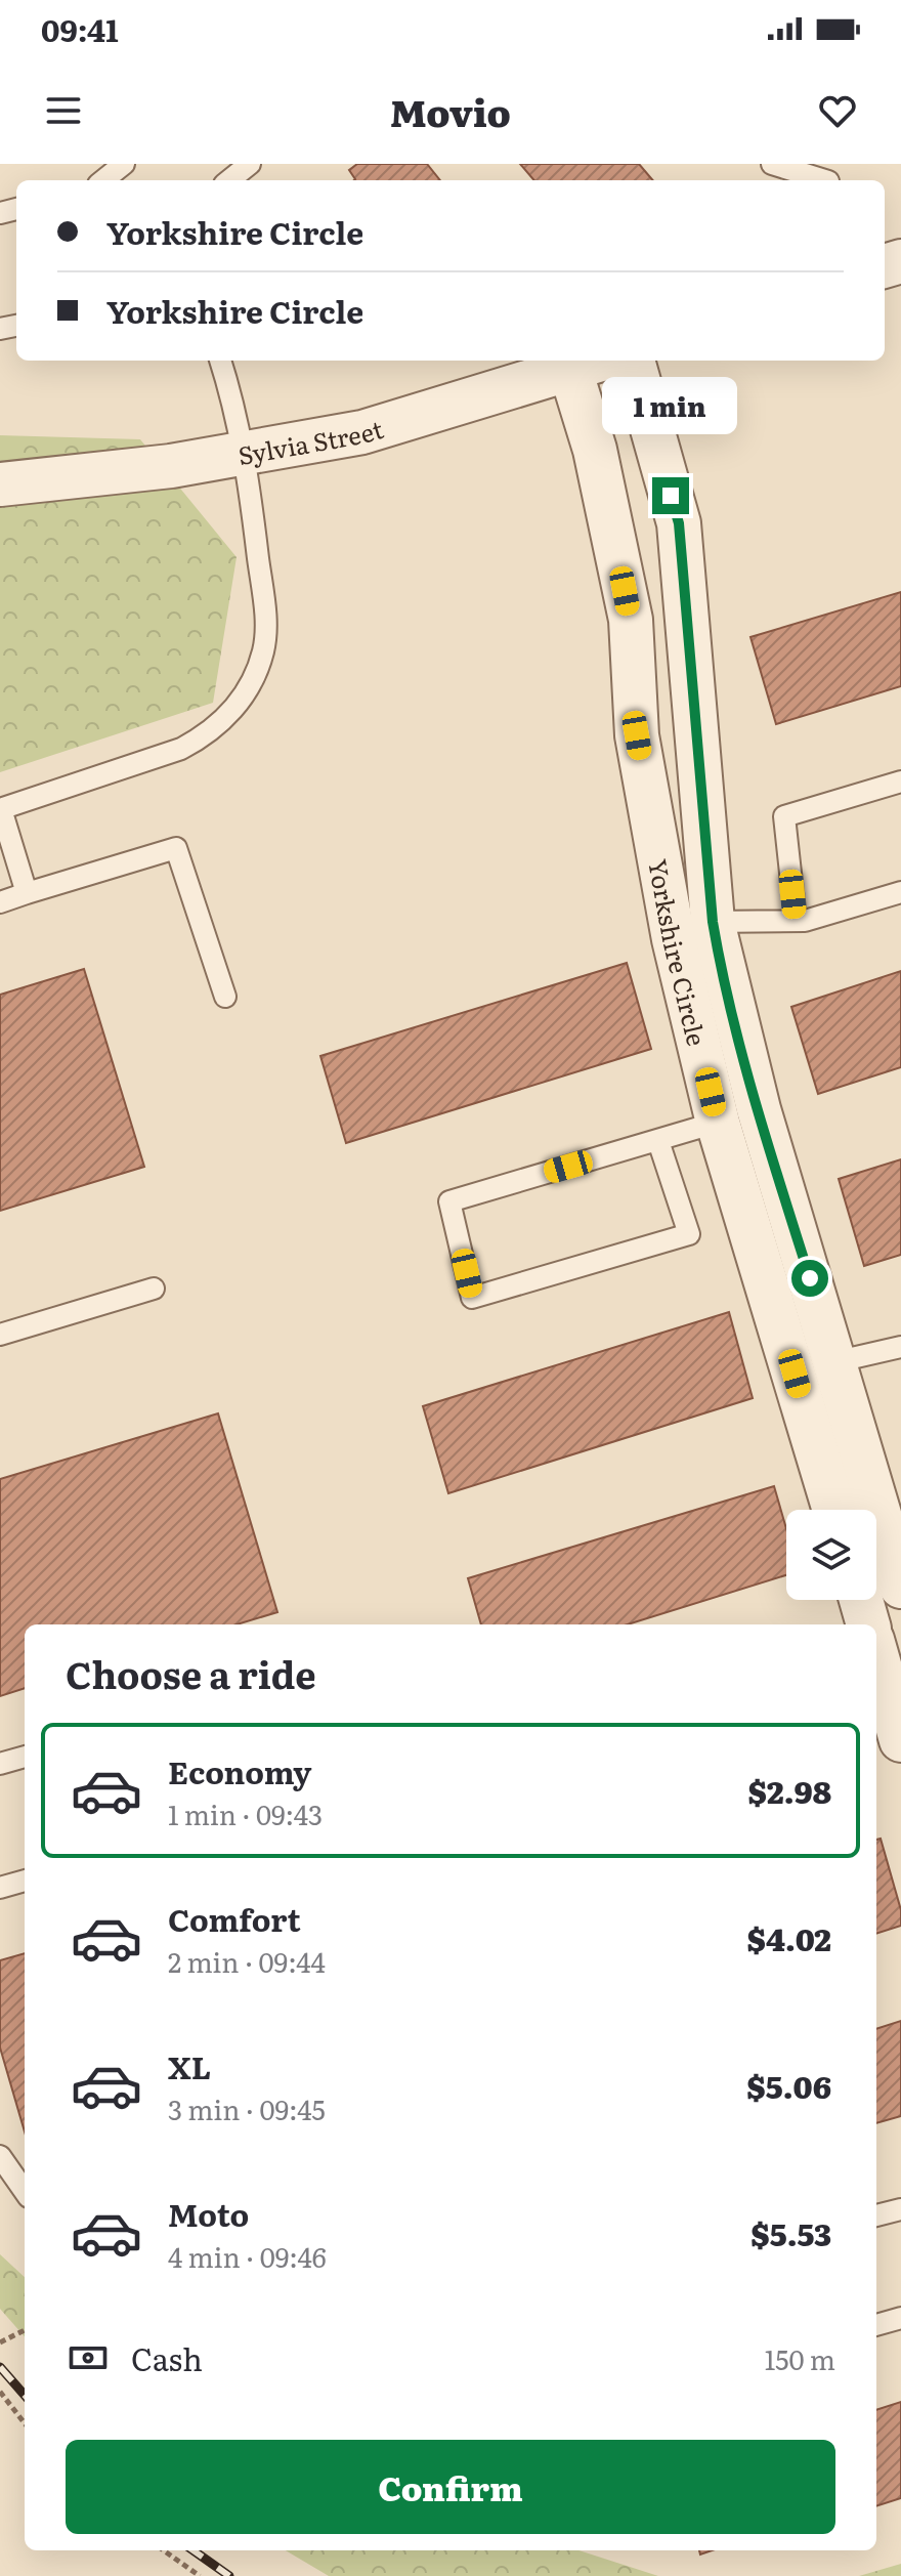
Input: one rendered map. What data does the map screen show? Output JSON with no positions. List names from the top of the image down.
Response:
{
  "streets": {
    "street": ["Sylvia Street", "Yorkshire Circle"]
  },
  "crossings": [
    ["Sylvia Street", "Yorkshire Circle"]
  ],
  "page": {
    "status": "09:41",
    "header": "Movio",
    "banner": ["Yorkshire Circle", "Yorkshire Circle"],
    "bubble": "1 min",
    "heading": "Choose a ride",
    "list": [
      {
        "name": "Economy",
        "note": "1 min · 09:43",
        "value": "$2.98"
      },
      {
        "name": "Comfort",
        "note": "2 min · 09:44",
        "value": "$4.02"
      },
      {
        "name": "XL",
        "note": "3 min · 09:45",
        "value": "$5.06"
      },
      {
        "name": "Moto",
        "note": "4 min · 09:46",
        "value": "$5.53"
      }
    ],
    "pay": ["Cash", "150 m"],
    "buttons": "Confirm"
  }
}
